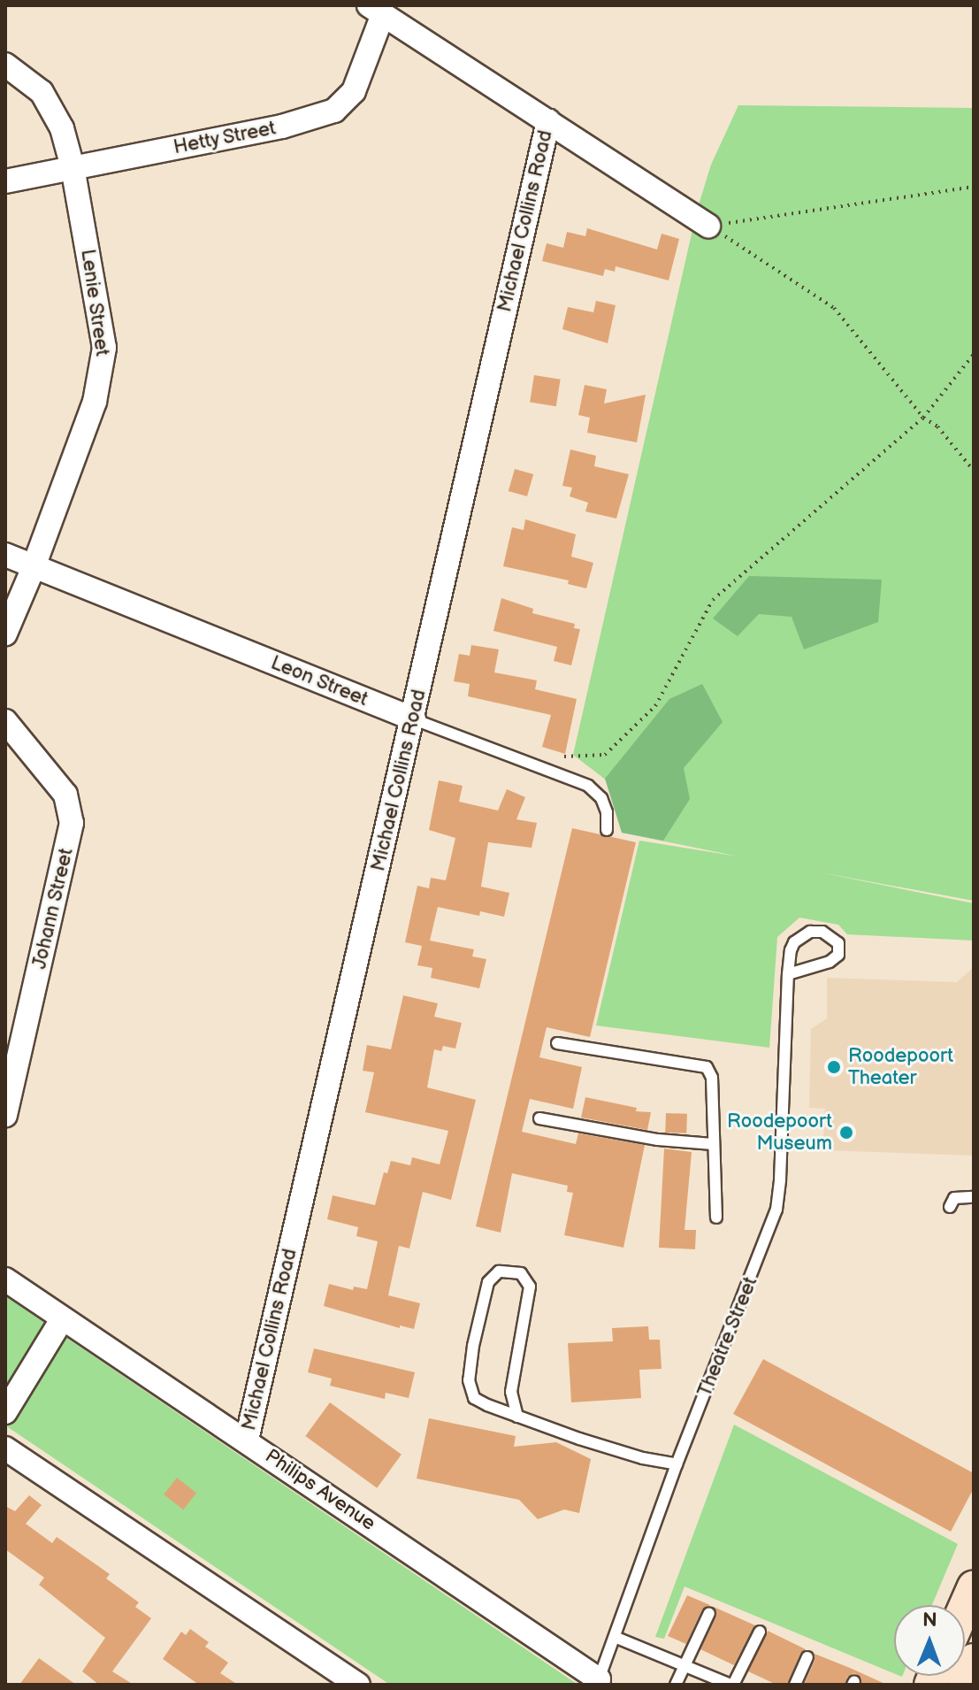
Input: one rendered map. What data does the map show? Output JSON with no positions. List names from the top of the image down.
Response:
{
  "streets": {
    "street": [
      "Hetty Street",
      "Michael Collins Road",
      "Lenie Street",
      "Leon Street",
      "Johann Street",
      "Philips Avenue"
    ],
    "lane": ["Theatre Street"]
  },
  "crossings": [
    ["Hetty Street", "Lenie Street"],
    ["Michael Collins Road", "Leon Street"],
    ["Michael Collins Road", "Philips Avenue"],
    ["Lenie Street", "Leon Street"],
    ["Theatre Street", "Philips Avenue"]
  ],
  "places": ["Roodepoort Theater", "Roodepoort Museum"],
  "north": "top"
}
